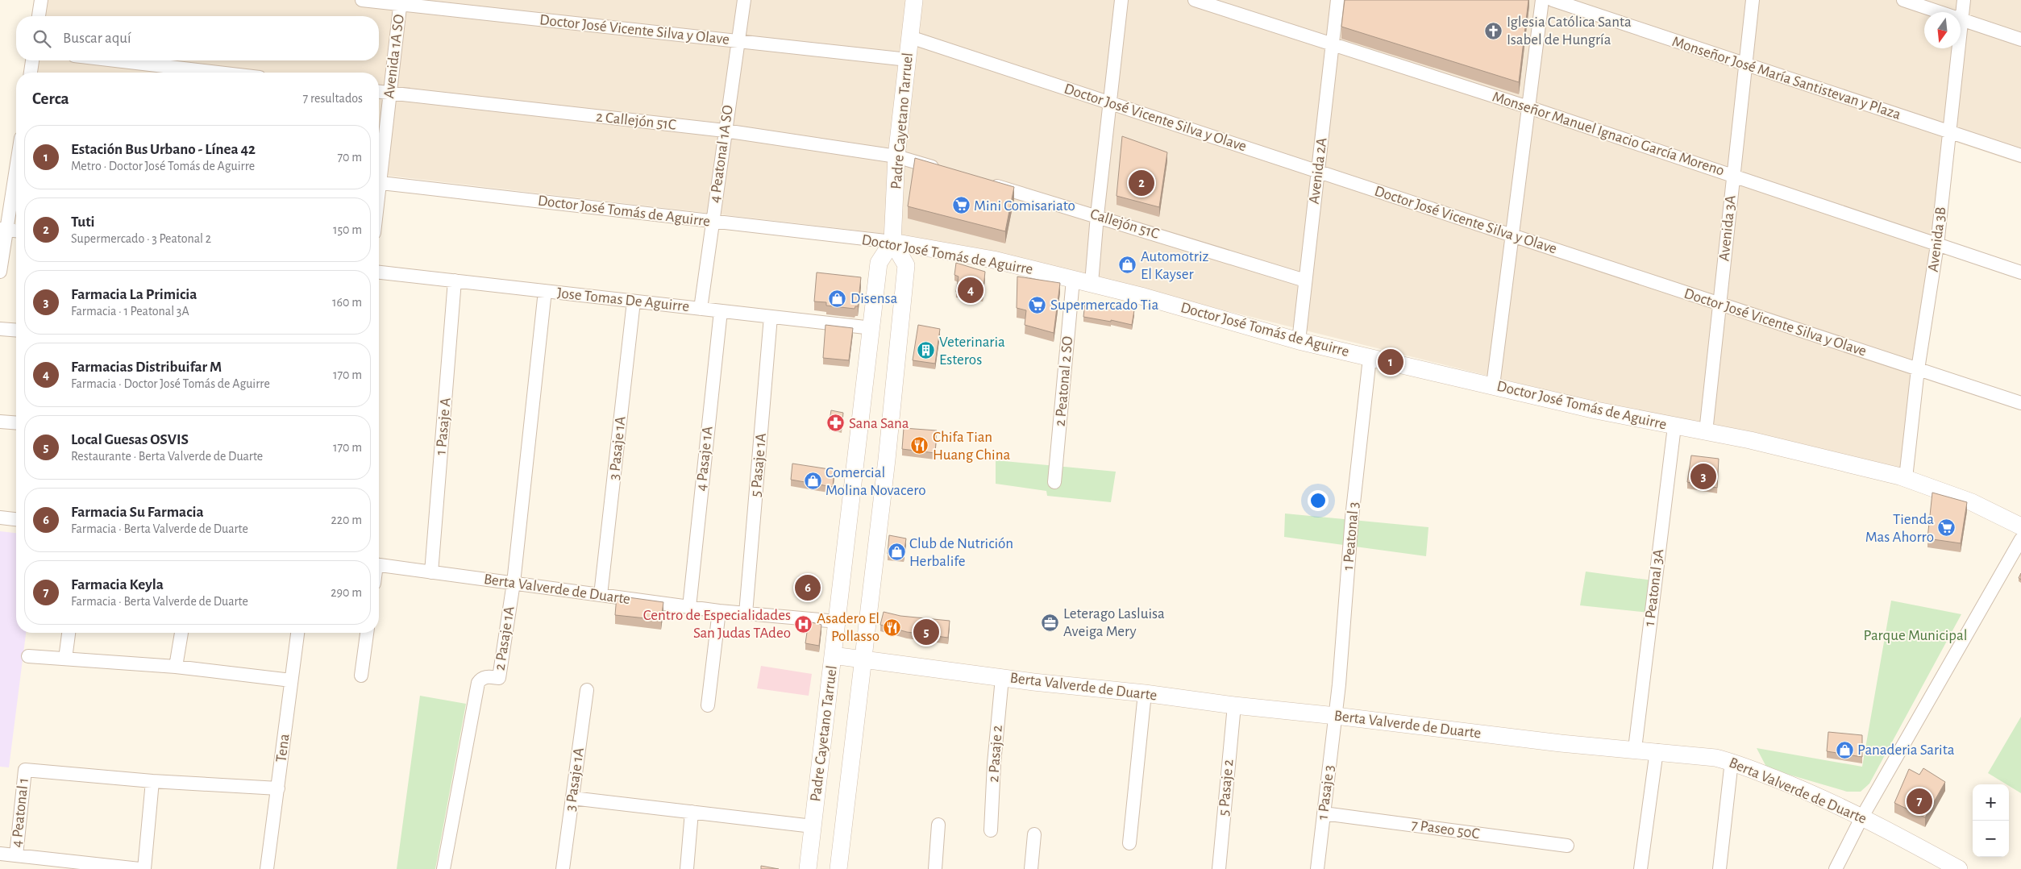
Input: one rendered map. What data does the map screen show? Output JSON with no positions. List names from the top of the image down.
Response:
{
  "streets": {
    "street": [
      "Doctor José Vicente Silva y Olave",
      "Avenida 1A SO",
      "Monseñor José María Santistevan y Plaza",
      "2 Callejón 51C",
      "Padre Cayetano Tarruel",
      "Monseñor Manuel Ignacio García Moreno",
      "4 Peatonal 1A SO",
      "Avenida 2A",
      "Doctor José Tomás de Aguirre",
      "Callejón 51C",
      "Avenida 3A",
      "Avenida 3B",
      "Jose Tomas De Aguirre",
      "2 Peatonal 2 SO",
      "1 Pasaje A",
      "3 Pasaje 1A",
      "4 Pasaje 1A",
      "5 Pasaje 1A",
      "1 Peatonal 3",
      "1 Peatonal 3A",
      "Berta Valverde de Duarte",
      "2 Pasaje 1A",
      "Tena",
      "2 Pasaje 2",
      "5 Pasaje 2",
      "1 Pasaje 3",
      "4 Peatonal 1",
      "7 Paseo 50C"
    ]
  },
  "crossings": [
    ["Doctor José Vicente Silva y Olave", "Avenida 1A SO"],
    ["Doctor José Vicente Silva y Olave", "Padre Cayetano Tarruel"],
    ["Doctor José Vicente Silva y Olave", "4 Peatonal 1A SO"],
    ["Doctor José Vicente Silva y Olave", "Avenida 2A"],
    ["Doctor José Vicente Silva y Olave", "Avenida 3A"],
    ["Doctor José Vicente Silva y Olave", "Avenida 3B"],
    ["Avenida 1A SO", "2 Callejón 51C"],
    ["Monseñor José María Santistevan y Plaza", "Avenida 3A"],
    ["Monseñor José María Santistevan y Plaza", "Avenida 3B"],
    ["2 Callejón 51C", "Padre Cayetano Tarruel"],
    ["2 Callejón 51C", "4 Peatonal 1A SO"],
    ["Padre Cayetano Tarruel", "Doctor José Tomás de Aguirre"],
    ["Padre Cayetano Tarruel", "Jose Tomas De Aguirre"],
    ["Padre Cayetano Tarruel", "Berta Valverde de Duarte"],
    ["Monseñor Manuel Ignacio García Moreno", "Avenida 2A"],
    ["Monseñor Manuel Ignacio García Moreno", "Avenida 3A"],
    ["Monseñor Manuel Ignacio García Moreno", "Avenida 3B"],
    ["4 Peatonal 1A SO", "Doctor José Tomás de Aguirre"],
    ["4 Peatonal 1A SO", "Jose Tomas De Aguirre"],
    ["Avenida 2A", "Doctor José Tomás de Aguirre"],
    ["Avenida 2A", "Callejón 51C"],
    ["Doctor José Tomás de Aguirre", "Avenida 3A"],
    ["Doctor José Tomás de Aguirre", "Avenida 3B"],
    ["Doctor José Tomás de Aguirre", "2 Peatonal 2 SO"],
    ["Doctor José Tomás de Aguirre", "1 Peatonal 3"],
    ["Doctor José Tomás de Aguirre", "1 Peatonal 3A"],
    ["Jose Tomas De Aguirre", "1 Pasaje A"],
    ["Jose Tomas De Aguirre", "3 Pasaje 1A"],
    ["Jose Tomas De Aguirre", "4 Pasaje 1A"],
    ["Jose Tomas De Aguirre", "5 Pasaje 1A"],
    ["Jose Tomas De Aguirre", "2 Pasaje 1A"],
    ["1 Pasaje A", "Berta Valverde de Duarte"],
    ["3 Pasaje 1A", "Berta Valverde de Duarte"],
    ["4 Pasaje 1A", "Berta Valverde de Duarte"],
    ["5 Pasaje 1A", "Berta Valverde de Duarte"],
    ["1 Peatonal 3", "Berta Valverde de Duarte"],
    ["1 Peatonal 3", "1 Pasaje 3"],
    ["1 Peatonal 3A", "Berta Valverde de Duarte"],
    ["Berta Valverde de Duarte", "2 Pasaje 1A"],
    ["Berta Valverde de Duarte", "2 Pasaje 2"],
    ["Berta Valverde de Duarte", "5 Pasaje 2"],
    ["Berta Valverde de Duarte", "1 Pasaje 3"],
    ["1 Pasaje 3", "7 Paseo 50C"]
  ],
  "parks": ["Parque Municipal"],
  "places": {
    "church": ["Iglesia Católica Santa Isabel de Hungría"],
    "supermarket": ["Mini Comisariato", "Supermercado Tia", "Tienda Mas Ahorro"],
    "shop": [
      "Automotriz El Kayser",
      "Disensa",
      "Comercial Molina Novacero",
      "Club de Nutrición Herbalife",
      "Panaderia Sarita"
    ],
    "building": ["Veterinaria Esteros"],
    "pharmacy": ["Sana Sana"],
    "restaurant": ["Chifa Tian Huang China", "Asadero El Pollasso"],
    "office": ["Leterago Lasluisa Aveiga Mery"],
    "hospital": ["Centro de Especialidades San Judas TAdeo"]
  },
  "north": "bottom",
  "page": {
    "search": "Buscar aquí",
    "heading": ["Cerca", "7 resultados"],
    "list": [
      {
        "mark": "1",
        "name": "Estación Bus Urbano - Línea 42",
        "note": "Metro · Doctor José Tomás de Aguirre",
        "value": "70 m"
      },
      {
        "mark": "2",
        "name": "Tuti",
        "note": "Supermercado · 3 Peatonal 2",
        "value": "150 m"
      },
      {
        "mark": "3",
        "name": "Farmacia La Primicia",
        "note": "Farmacia · 1 Peatonal 3A",
        "value": "160 m"
      },
      {
        "mark": "4",
        "name": "Farmacias Distribuifar M",
        "note": "Farmacia · Doctor José Tomás de Aguirre",
        "value": "170 m"
      },
      {
        "mark": "5",
        "name": "Local Guesas OSVIS",
        "note": "Restaurante · Berta Valverde de Duarte",
        "value": "170 m"
      },
      {
        "mark": "6",
        "name": "Farmacia Su Farmacia",
        "note": "Farmacia · Berta Valverde de Duarte",
        "value": "220 m"
      },
      {
        "mark": "7",
        "name": "Farmacia Keyla",
        "note": "Farmacia · Berta Valverde de Duarte",
        "value": "290 m"
      }
    ],
    "pins": [
      "2",
      "4",
      "1",
      "3",
      "6",
      "5",
      "7"
    ],
    "map_buttons": ["+", "−"]
  }
}
